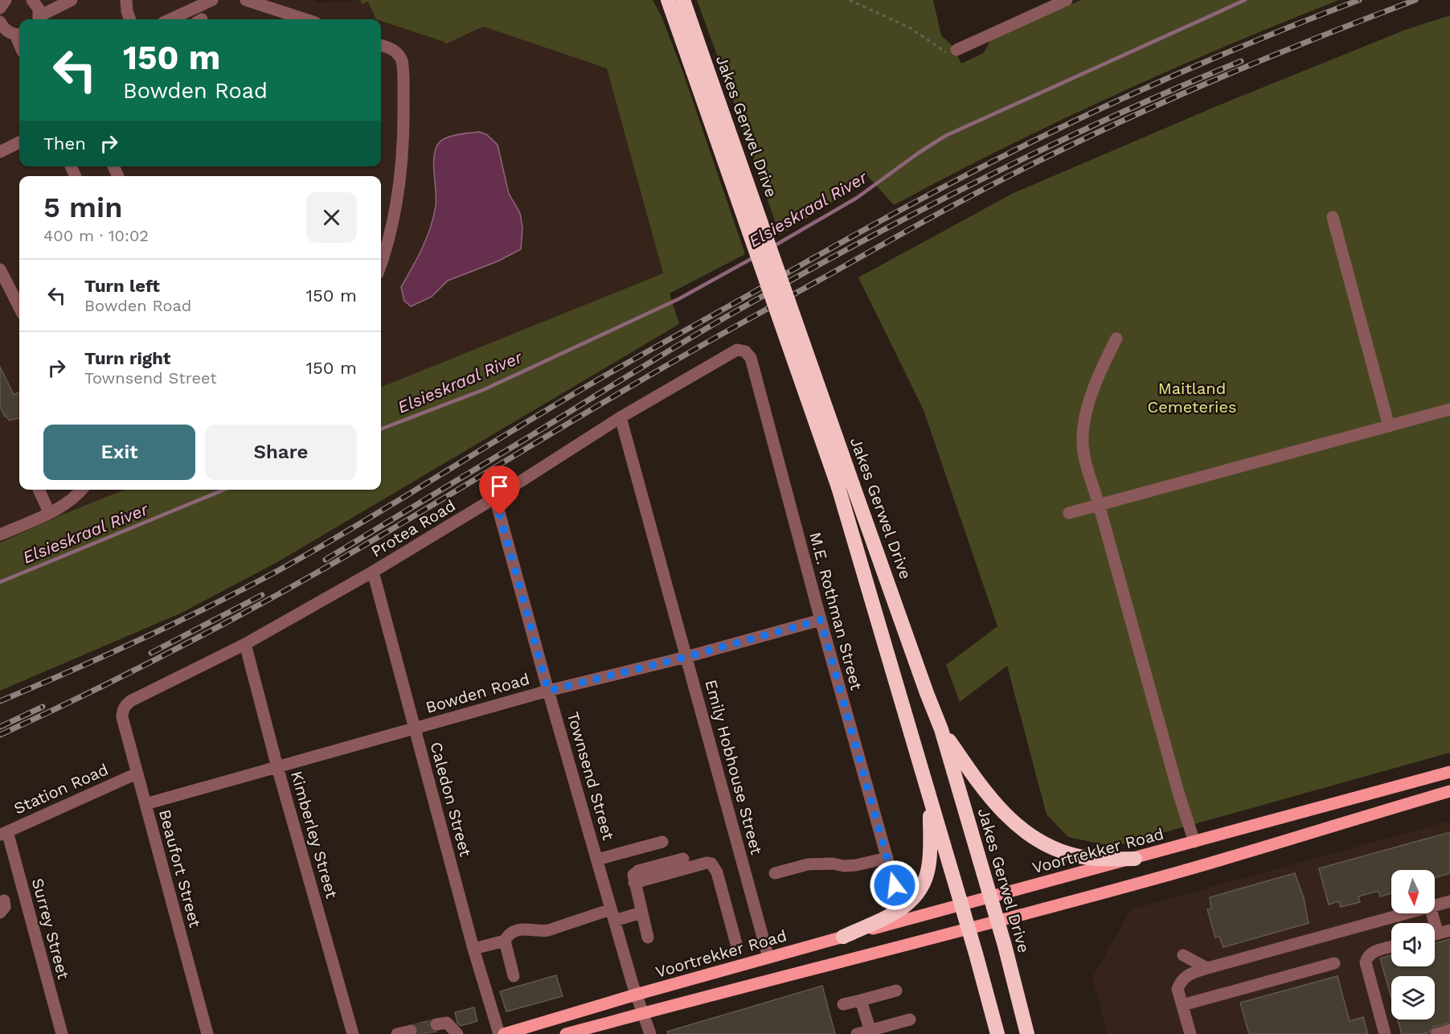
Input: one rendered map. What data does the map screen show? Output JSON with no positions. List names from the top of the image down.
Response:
{
  "streets": {
    "highway": ["Jakes Gerwel Drive"],
    "main road": ["Voortrekker Road"],
    "street": [
      "Protea Road",
      "M.E. Rothman Street",
      "Bowden Road",
      "Emily Hobhouse Street",
      "Townsend Street",
      "Station Road",
      "Caledon Street",
      "Kimberley Street",
      "Beaufort Street",
      "Surrey Street"
    ]
  },
  "crossings": [
    ["Jakes Gerwel Drive", "Voortrekker Road"],
    ["Protea Road", "M.E. Rothman Street"],
    ["Protea Road", "Emily Hobhouse Street"],
    ["Protea Road", "Townsend Street"],
    ["Protea Road", "Caledon Street"],
    ["Protea Road", "Kimberley Street"],
    ["Protea Road", "Beaufort Street"],
    ["M.E. Rothman Street", "Bowden Road"],
    ["Bowden Road", "Emily Hobhouse Street"],
    ["Bowden Road", "Townsend Street"],
    ["Bowden Road", "Caledon Street"],
    ["Bowden Road", "Kimberley Street"],
    ["Bowden Road", "Beaufort Street"],
    ["Emily Hobhouse Street", "Voortrekker Road"],
    ["Townsend Street", "Voortrekker Road"],
    ["Station Road", "Beaufort Street"],
    ["Station Road", "Surrey Street"]
  ],
  "water": ["Elsieskraal River"],
  "parks": ["Maitland Cemeteries"],
  "north": "bottom",
  "page": {
    "turn": ["150 m", "Bowden Road"],
    "then": "Then",
    "heading": ["5 min", "400 m · 10:02"],
    "list": [
      {
        "name": "Turn left",
        "note": "Bowden Road",
        "value": "150 m"
      },
      {
        "name": "Turn right",
        "note": "Townsend Street",
        "value": "150 m"
      }
    ],
    "buttons": ["Exit", "Share"]
  }
}
